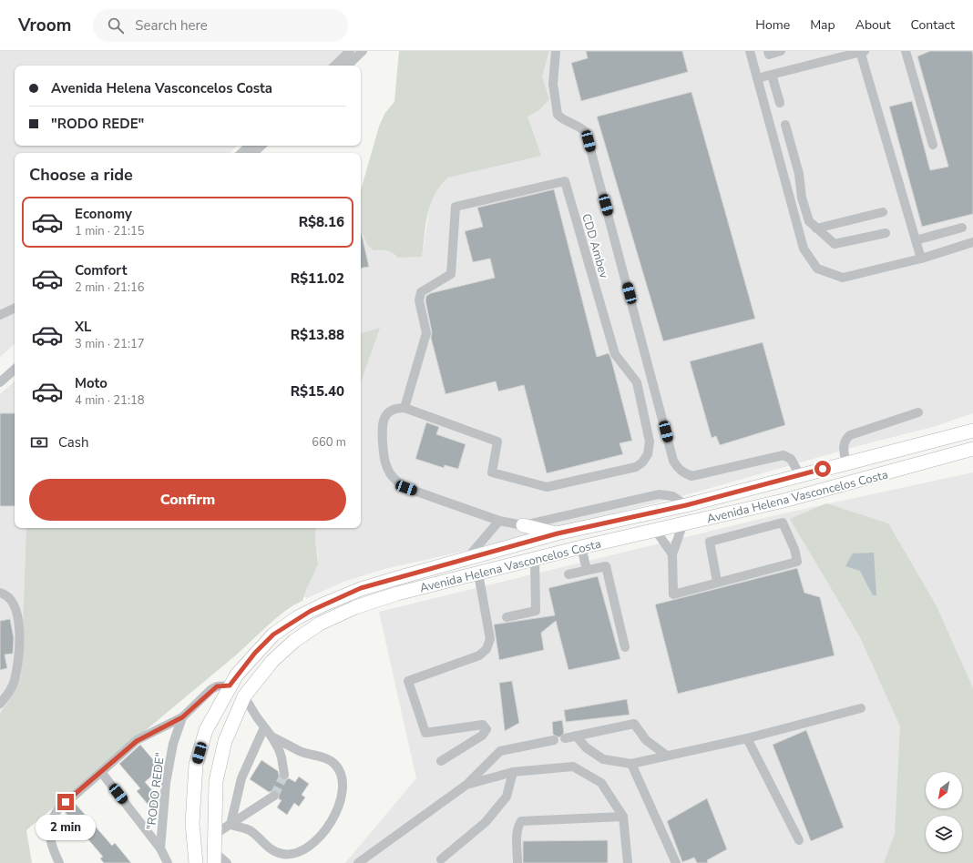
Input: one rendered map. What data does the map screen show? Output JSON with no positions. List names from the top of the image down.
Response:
{
  "streets": {
    "highway": ["Avenida Helena Vasconcelos Costa"],
    "street": ["CDD Ambev", "\"RODO REDE\""]
  },
  "crossings": [
    ["Avenida Helena Vasconcelos Costa", "\"RODO REDE\""]
  ],
  "north": "bottom left",
  "page": {
    "header": "Vroom",
    "search": "Search here",
    "nav": [
      "Home",
      "Map",
      "About",
      "Contact"
    ],
    "banner": ["Avenida Helena Vasconcelos Costa", "\"RODO REDE\""],
    "heading": "Choose a ride",
    "list": [
      {
        "name": "Economy",
        "note": "1 min · 21:15",
        "value": "R$8.16"
      },
      {
        "name": "Comfort",
        "note": "2 min · 21:16",
        "value": "R$11.02"
      },
      {
        "name": "XL",
        "note": "3 min · 21:17",
        "value": "R$13.88"
      },
      {
        "name": "Moto",
        "note": "4 min · 21:18",
        "value": "R$15.40"
      }
    ],
    "pay": ["Cash", "660 m"],
    "buttons": "Confirm",
    "bubble": "2 min"
  }
}
